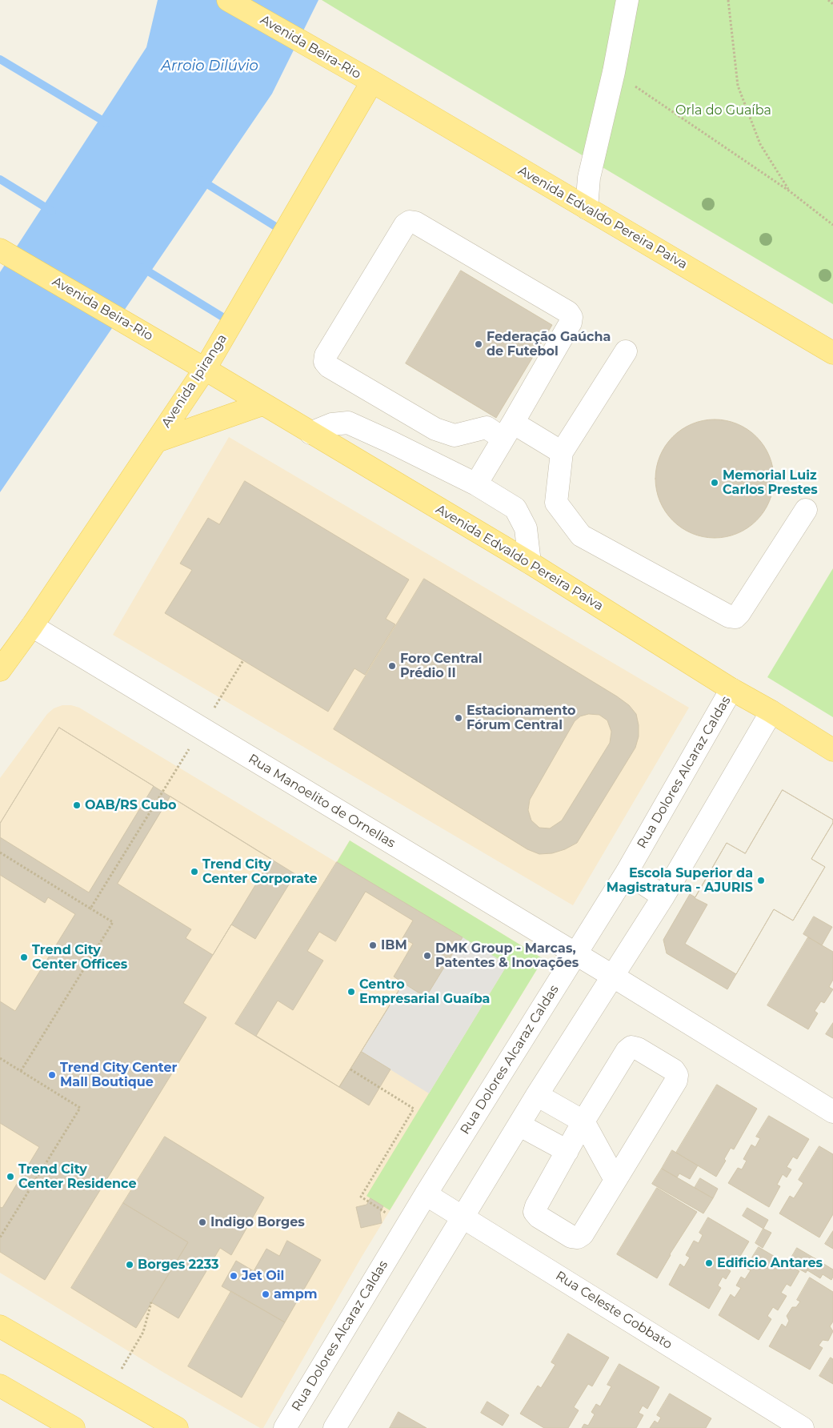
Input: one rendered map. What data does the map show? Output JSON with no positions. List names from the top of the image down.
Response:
{
  "streets": {
    "main road": ["Avenida Beira-Rio", "Avenida Edvaldo Pereira Paiva", "Avenida Ipiranga"],
    "street": ["Rua Dolores Alcaraz Caldas", "Rua Manoelito de Ornellas", "Rua Celeste Gobbato"]
  },
  "crossings": [
    ["Avenida Beira-Rio", "Avenida Edvaldo Pereira Paiva"],
    ["Avenida Beira-Rio", "Avenida Ipiranga"],
    ["Avenida Edvaldo Pereira Paiva", "Avenida Ipiranga"],
    ["Avenida Edvaldo Pereira Paiva", "Rua Dolores Alcaraz Caldas"],
    ["Avenida Ipiranga", "Rua Manoelito de Ornellas"],
    ["Rua Dolores Alcaraz Caldas", "Rua Manoelito de Ornellas"],
    ["Rua Dolores Alcaraz Caldas", "Rua Celeste Gobbato"]
  ],
  "water": ["Arroio Dilúvio"],
  "parks": ["Orla do Guaíba"],
  "places": [
    "Federação Gaúcha de Futebol",
    "Memorial Luiz Carlos Prestes",
    "Foro Central Prédio II",
    "Estacionamento Fórum Central",
    "OAB/RS Cubo",
    "Trend City Center Corporate",
    "Escola Superior da Magistratura - AJURIS",
    "IBM",
    "DMK Group - Marcas, Patentes & Inovações",
    "Trend City Center Offices",
    "Centro Empresarial Guaíba",
    "Trend City Center Mall Boutique",
    "Trend City Center Residence",
    "Indigo Borges",
    "Edificio Antares",
    "Borges 2233",
    "Jet Oil",
    "ampm"
  ]
}
